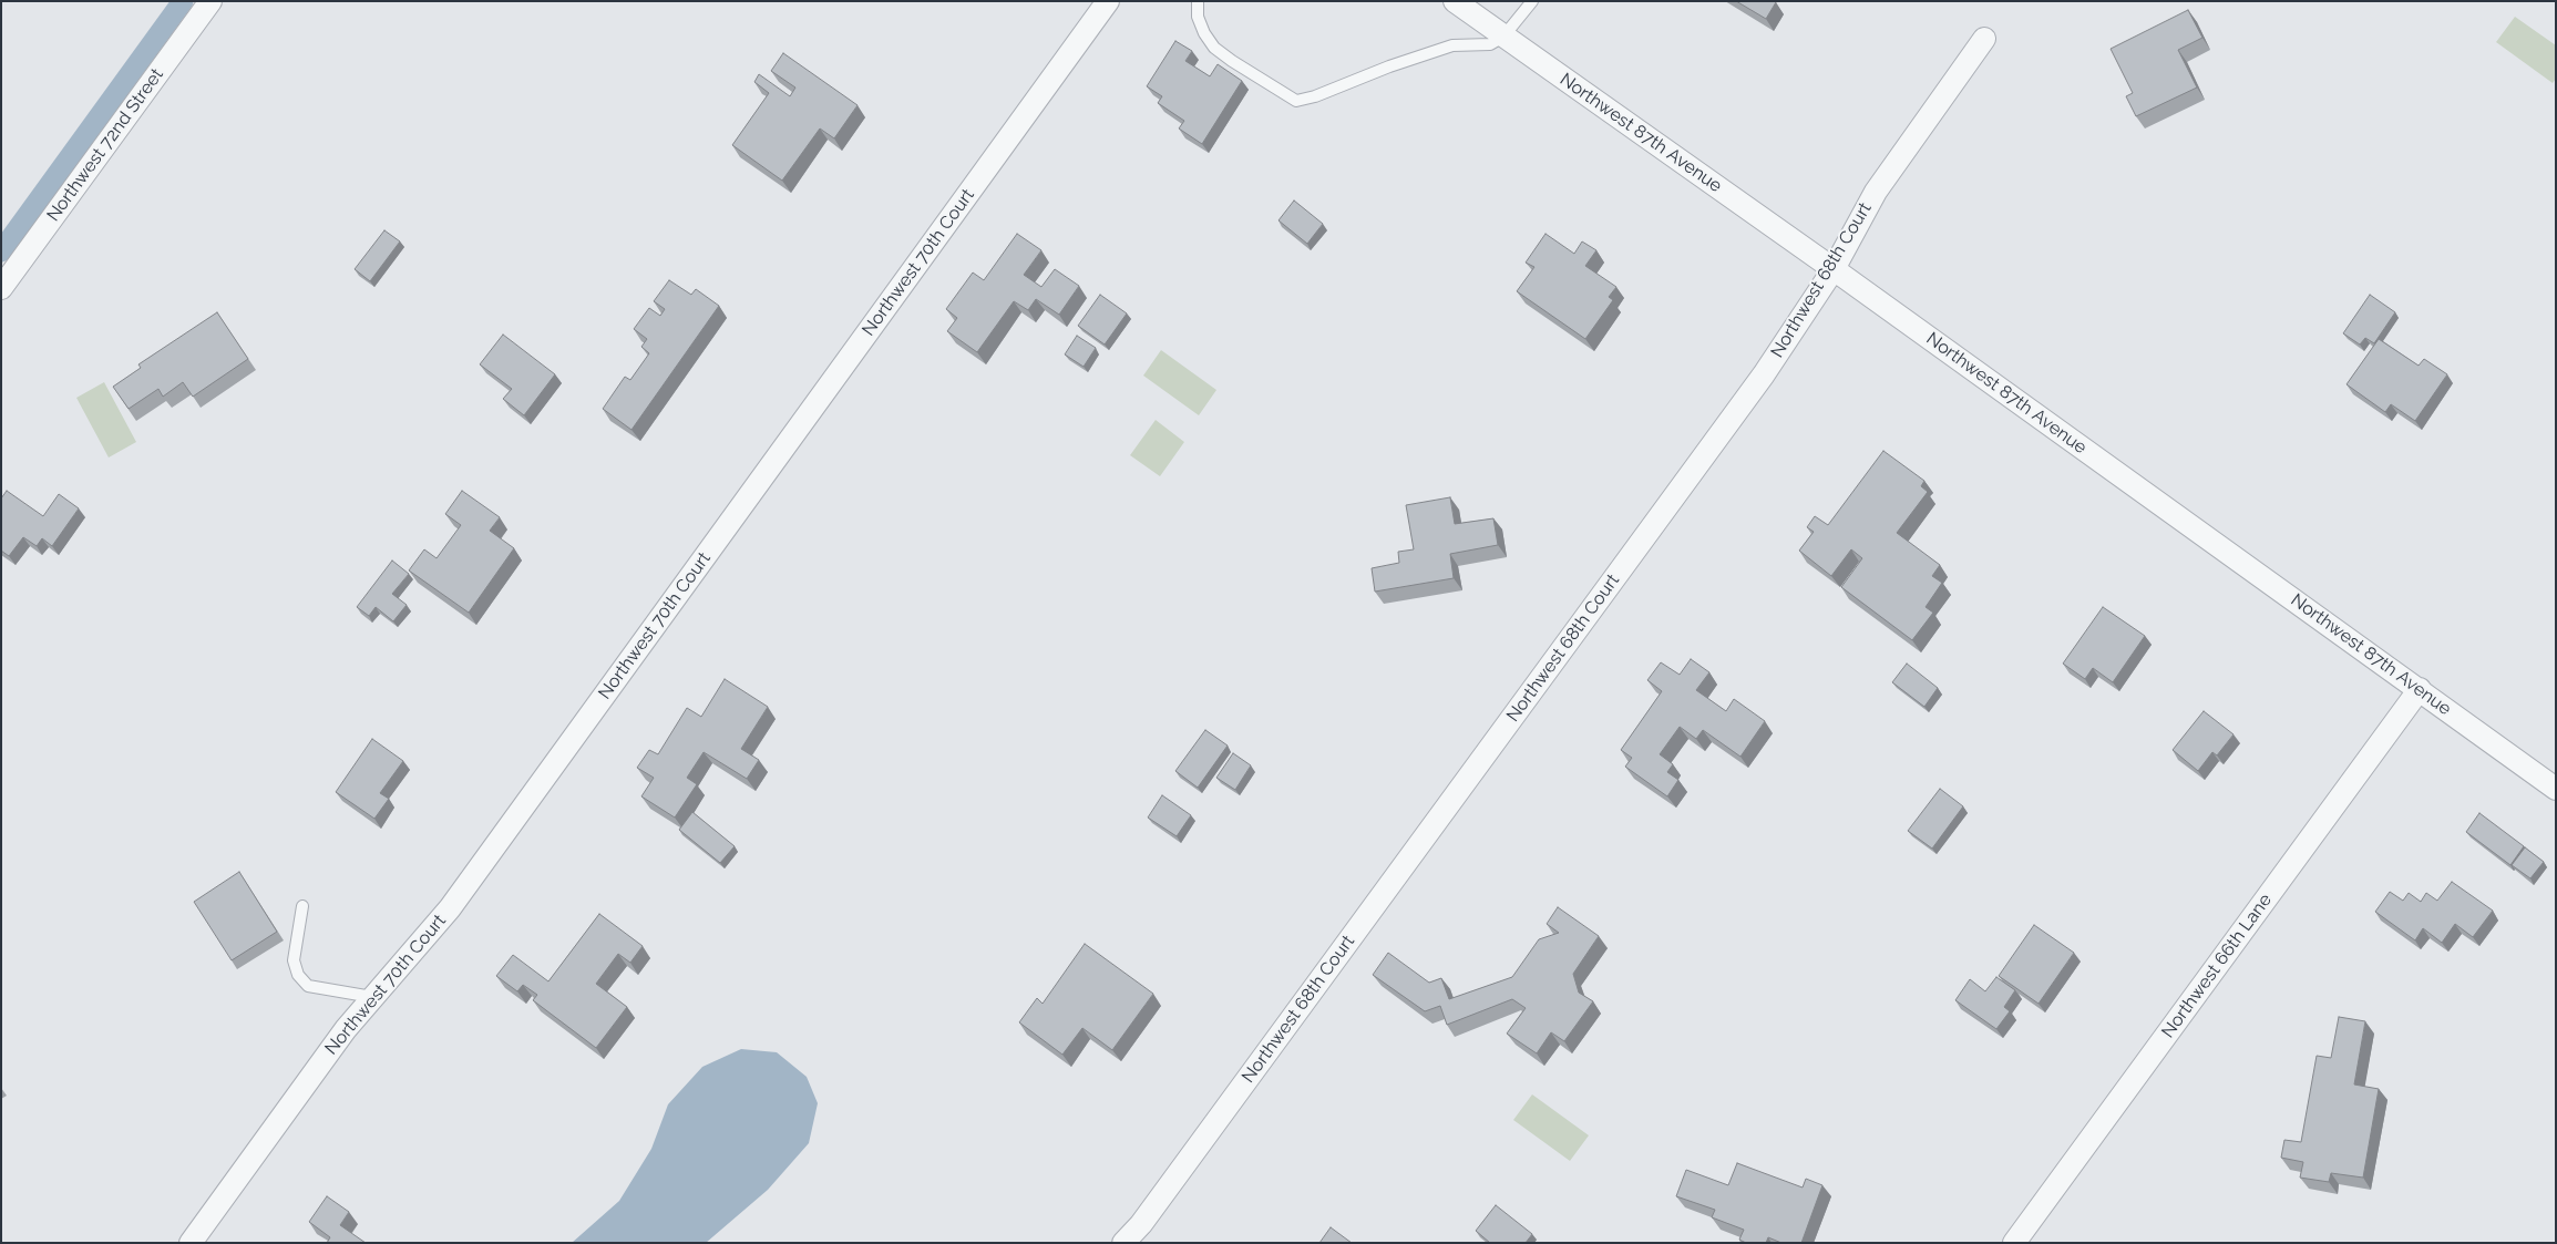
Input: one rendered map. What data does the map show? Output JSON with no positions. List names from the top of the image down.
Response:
{
  "streets": {
    "street": [
      "Northwest 87th Avenue",
      "Northwest 72nd Street",
      "Northwest 70th Court",
      "Northwest 68th Court",
      "Northwest 66th Lane"
    ]
  },
  "crossings": [
    ["Northwest 87th Avenue", "Northwest 68th Court"],
    ["Northwest 87th Avenue", "Northwest 66th Lane"]
  ]
}
